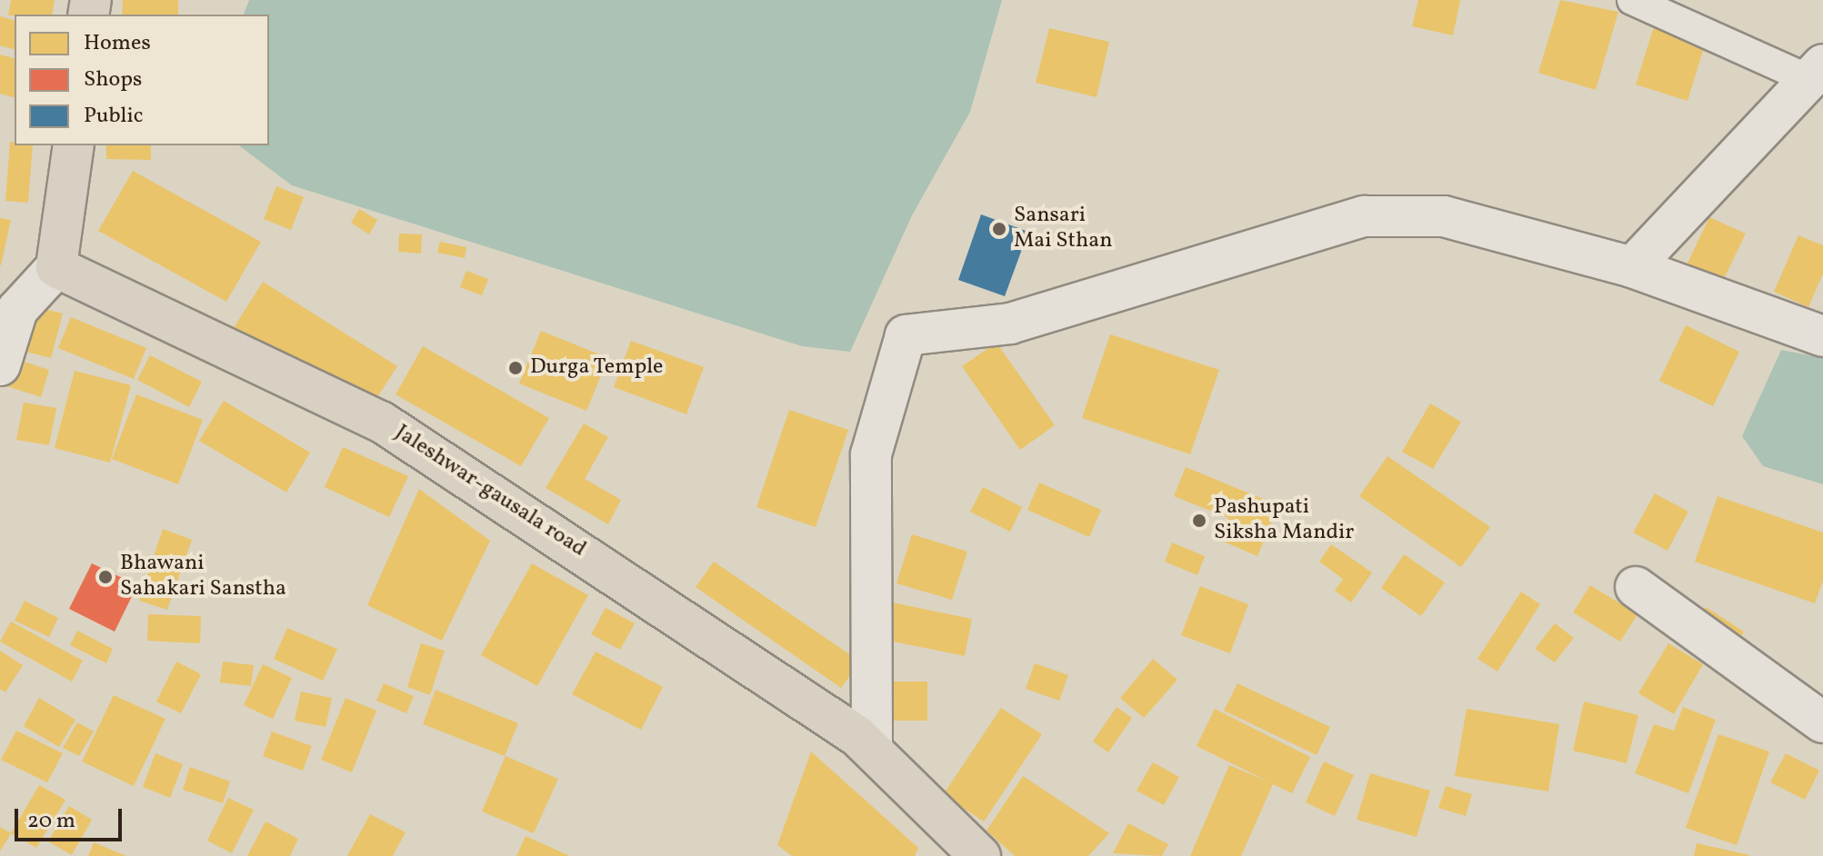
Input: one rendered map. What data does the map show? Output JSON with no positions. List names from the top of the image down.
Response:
{
  "streets": {
    "main road": ["Jaleshwar-gausala road"]
  },
  "places": [
    "Sansari Mai Sthan",
    "Durga Temple",
    "Pashupati Siksha Mandir",
    "Bhawani Sahakari Sanstha"
  ],
  "legend": ["Homes", "Shops", "Public"],
  "scale_bar": "20 m"
}
